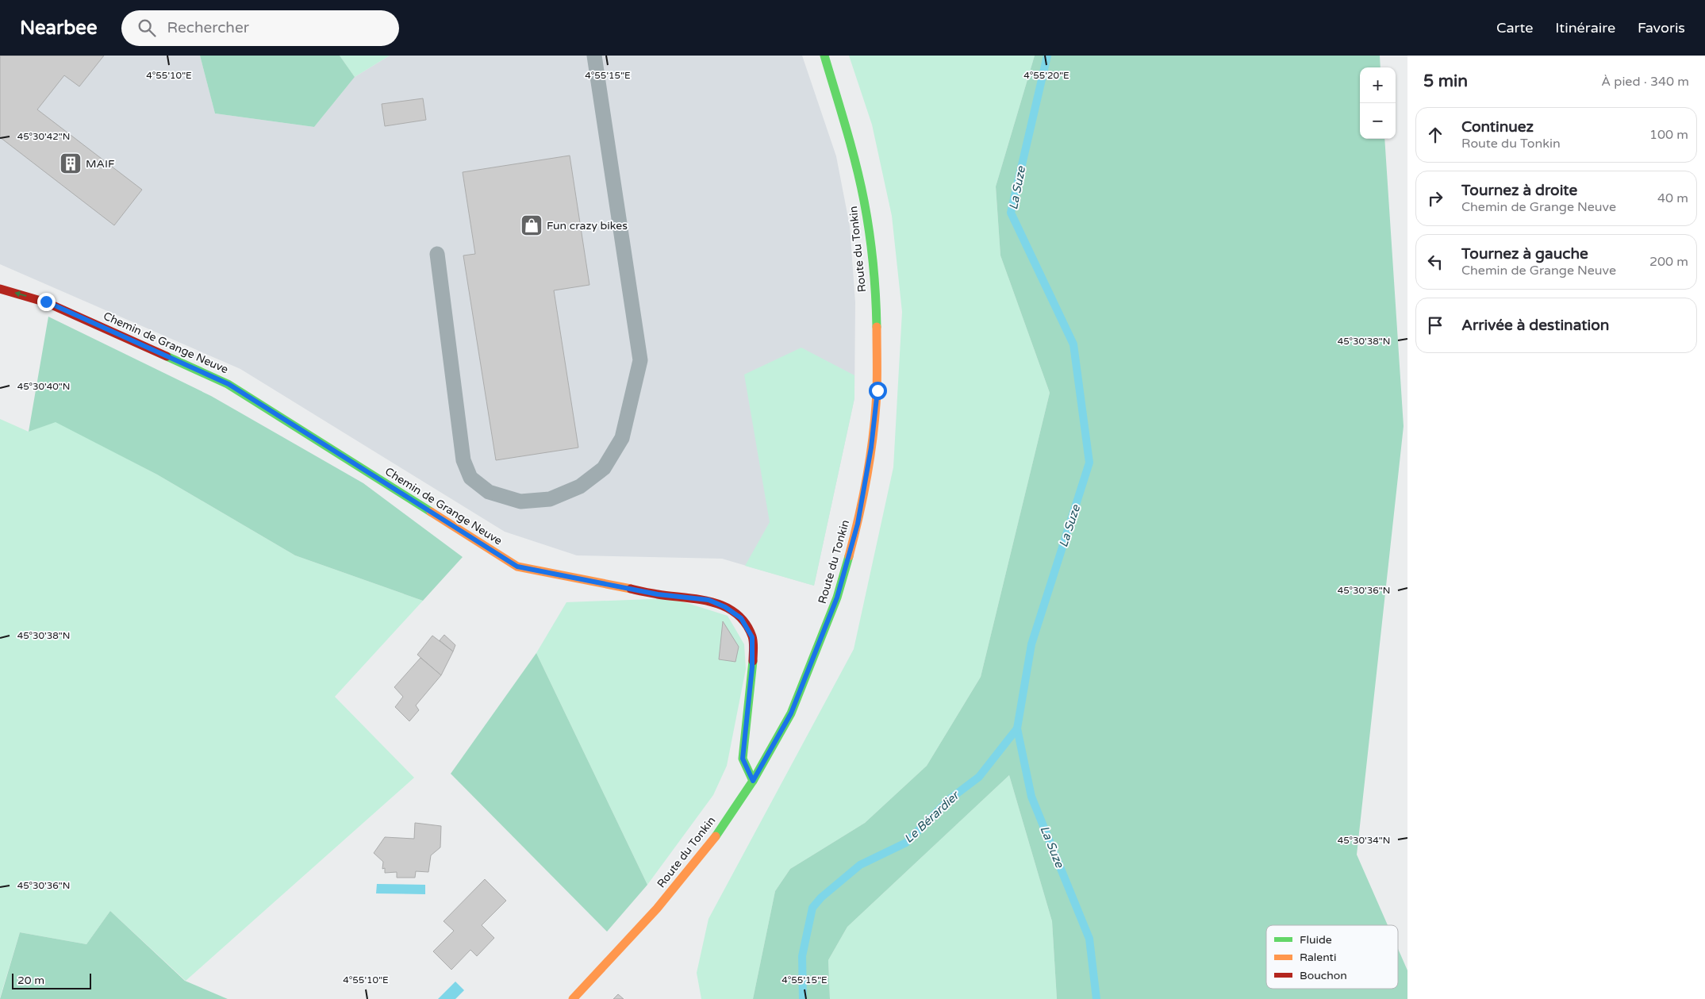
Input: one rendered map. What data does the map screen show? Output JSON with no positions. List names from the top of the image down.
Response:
{
  "streets": {
    "street": ["Route du Tonkin", "Chemin de Grange Neuve"]
  },
  "crossings": [
    ["Route du Tonkin", "Chemin de Grange Neuve"]
  ],
  "one_way": ["Chemin de Grange Neuve"],
  "water": ["La Suze", "Le Bérardier"],
  "places": {
    "building": ["MAIF"],
    "shop": ["Fun crazy bikes"]
  },
  "legend": ["Fluide", "Ralenti", "Bouchon"],
  "scale_bar": "20 m",
  "page": {
    "header": "Nearbee",
    "search": "Rechercher",
    "nav": ["Carte", "Itinéraire", "Favoris"],
    "heading": ["5 min", "À pied · 340 m"],
    "map_buttons": ["+", "−"],
    "list": [
      ["Continuez", "Route du Tonkin", "100 m"],
      ["Tournez à droite", "Chemin de Grange Neuve", "40 m"],
      ["Tournez à gauche", "Chemin de Grange Neuve", "200 m"],
      "Arrivée à destination"
    ],
    "scale": "20 m"
  },
  "coordinates": [
    "4°55'10\"E",
    "4°55'15\"E",
    "4°55'20\"E",
    "45°30'42\"N",
    "45°30'38\"N",
    "45°30'40\"N",
    "45°30'36\"N",
    "45°30'34\"N"
  ]
}
